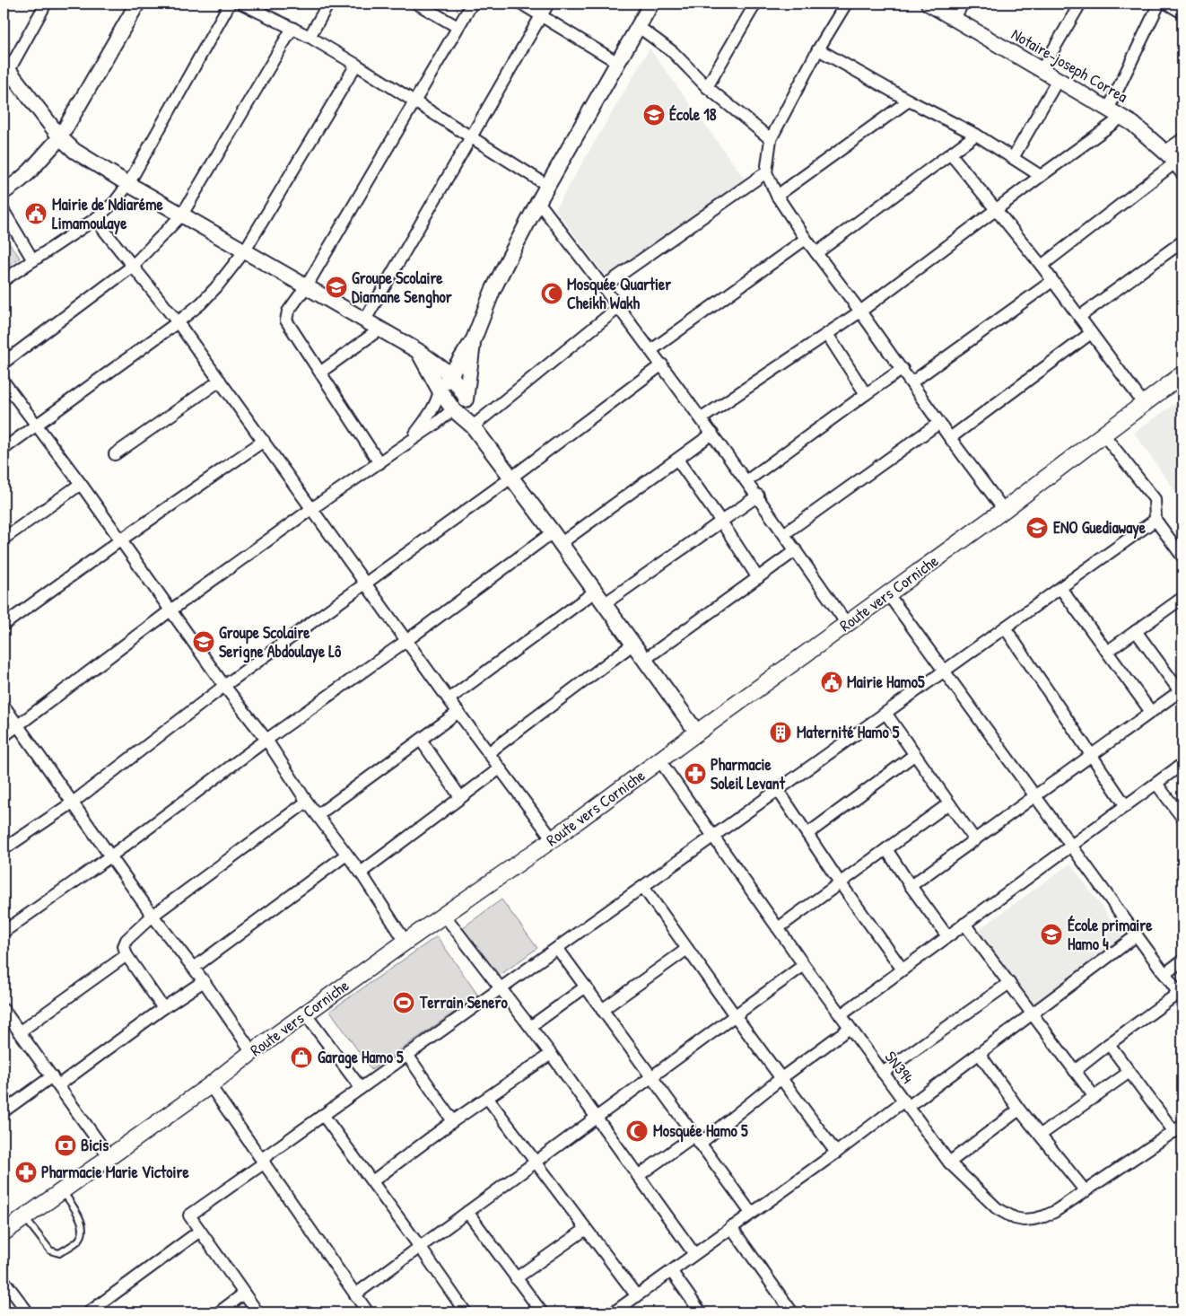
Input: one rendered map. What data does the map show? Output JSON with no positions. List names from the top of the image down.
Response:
{
  "streets": {
    "main road": ["Route vers Corniche"],
    "street": ["Notaire-joseph Correa", "SN394"]
  },
  "crossings": [
    ["Route vers Corniche", "SN394"]
  ],
  "places": {
    "school or university": [
      "École 18",
      "Groupe Scolaire Diamane Senghor",
      "ENO Guediawaye",
      "Groupe Scolaire Serigne Abdoulaye Lô",
      "École primaire Hamo 4"
    ],
    "public building": ["Mairie de Ndiaréme Limamoulaye", "Mairie Hamo5"],
    "mosque": ["Mosquée Quartier Cheikh Wakh", "Mosquée Hamo 5"],
    "building": ["Maternité Hamo 5"],
    "pharmacy": ["Pharmacie Soleil Levant", "Pharmacie Marie Victoire"],
    "sports": ["Terrain Senero"],
    "shop": ["Garage Hamo 5"],
    "bank": ["Bicis"]
  }
}
